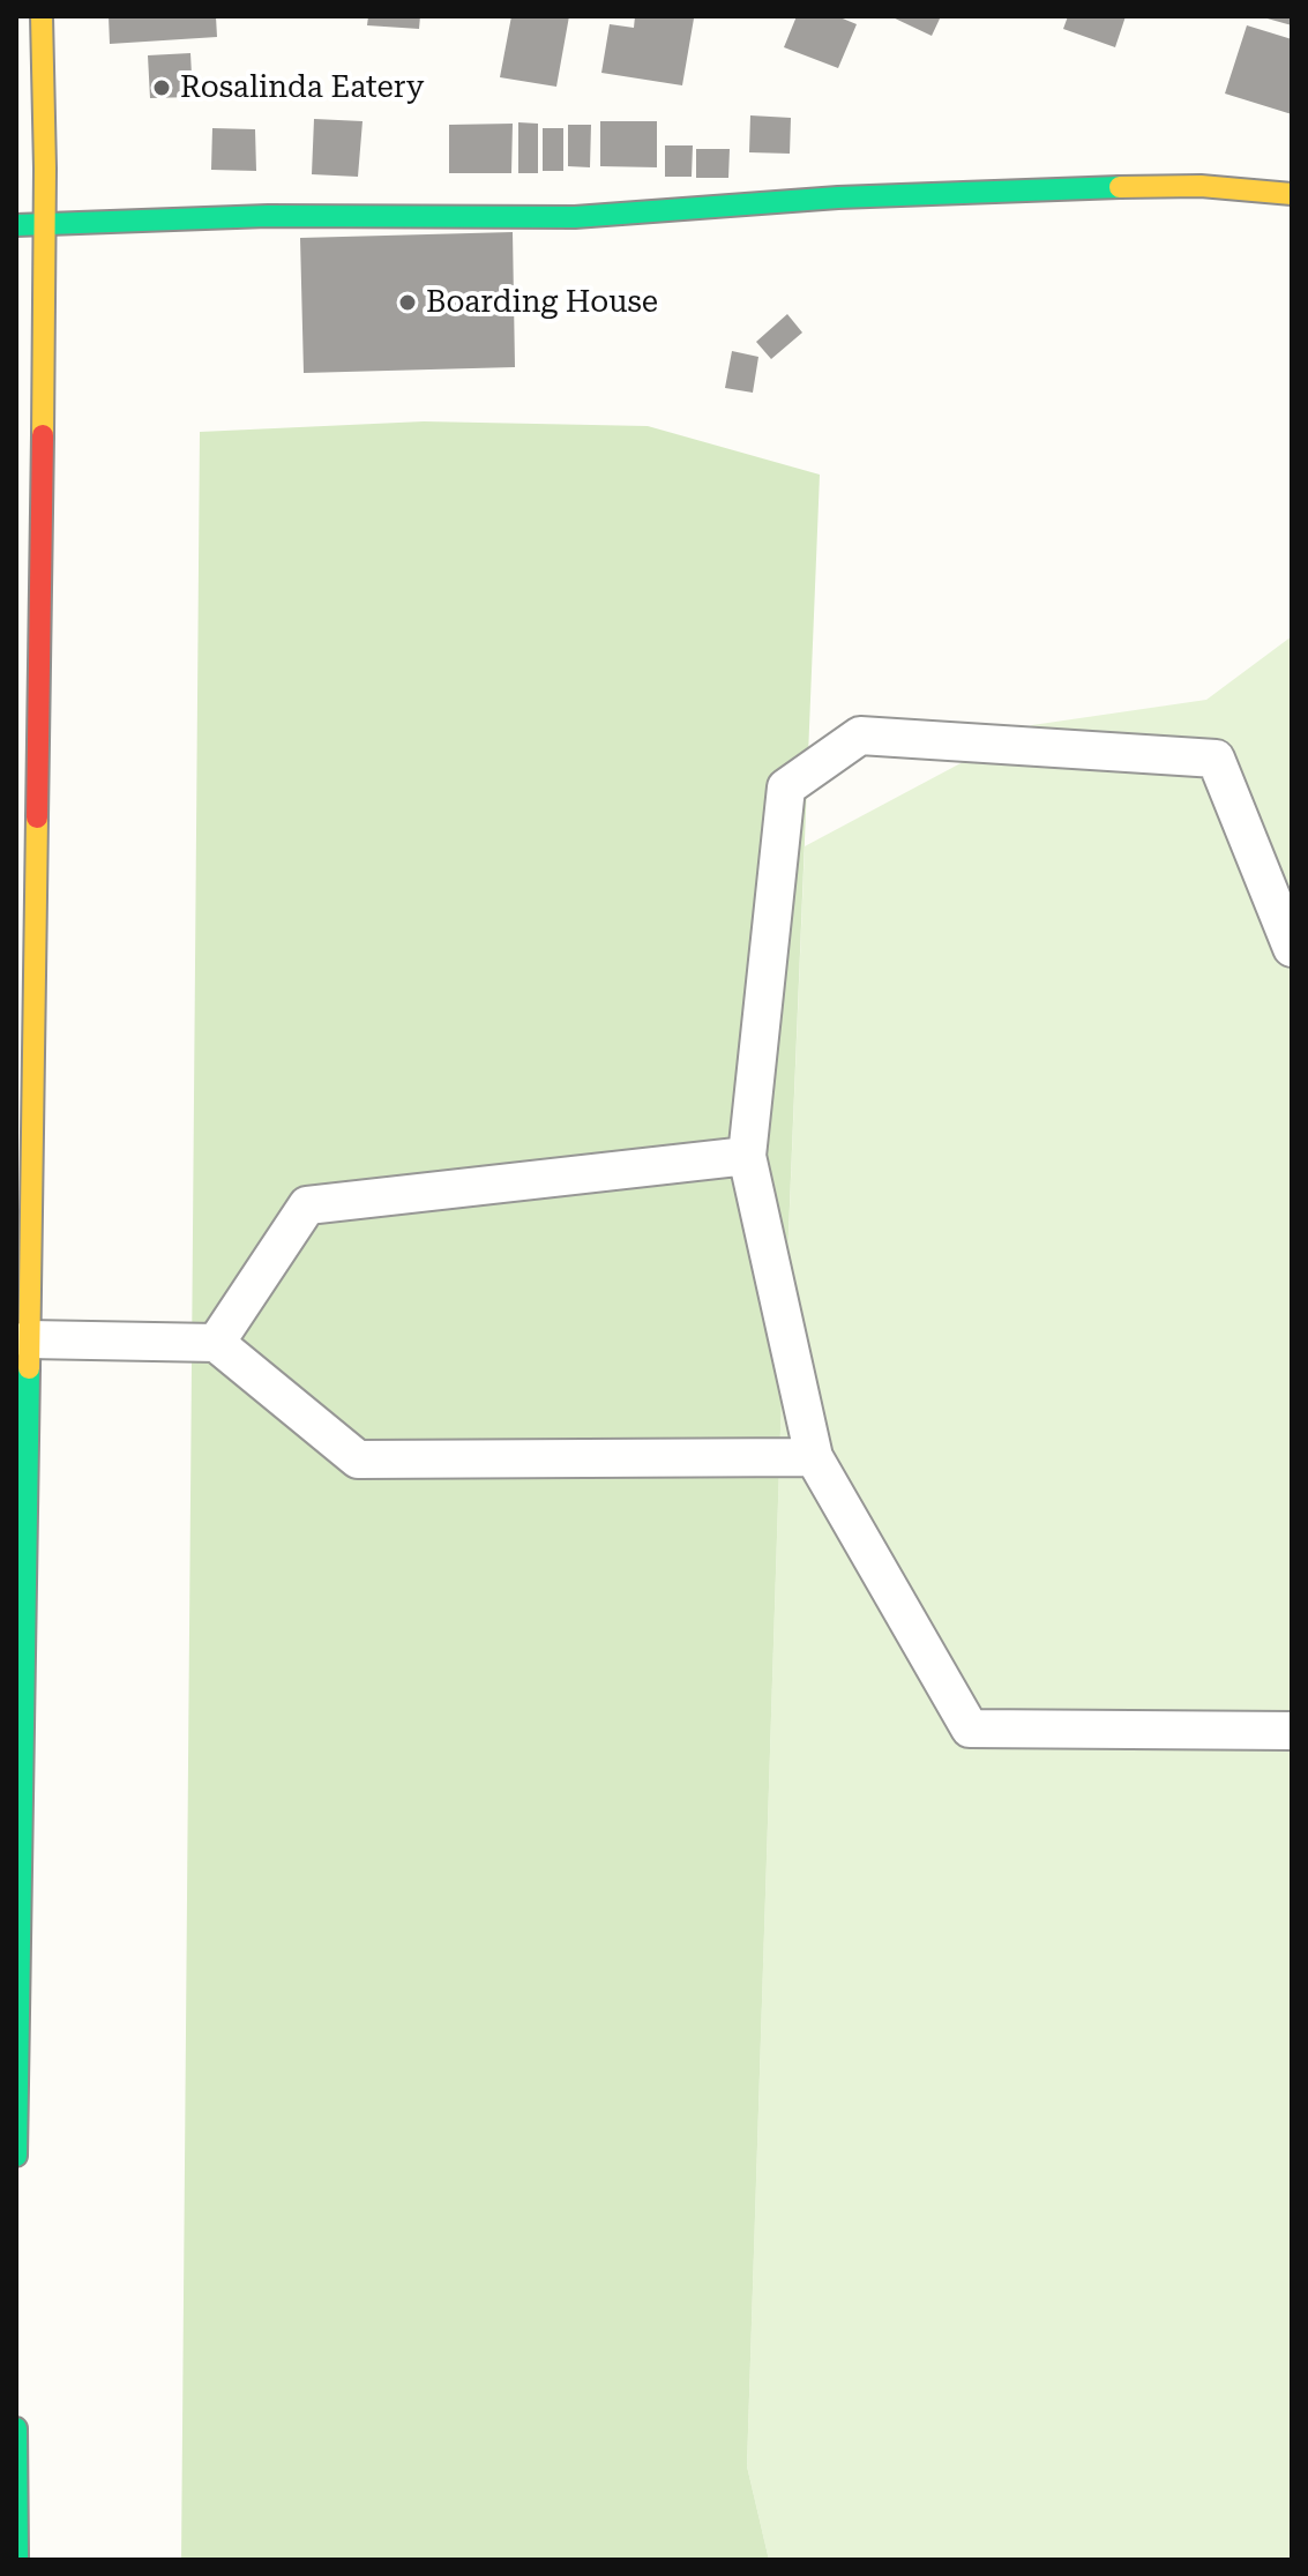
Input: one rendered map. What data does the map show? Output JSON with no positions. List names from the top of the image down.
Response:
{
  "places": ["Rosalinda Eatery", "Boarding House"]
}
